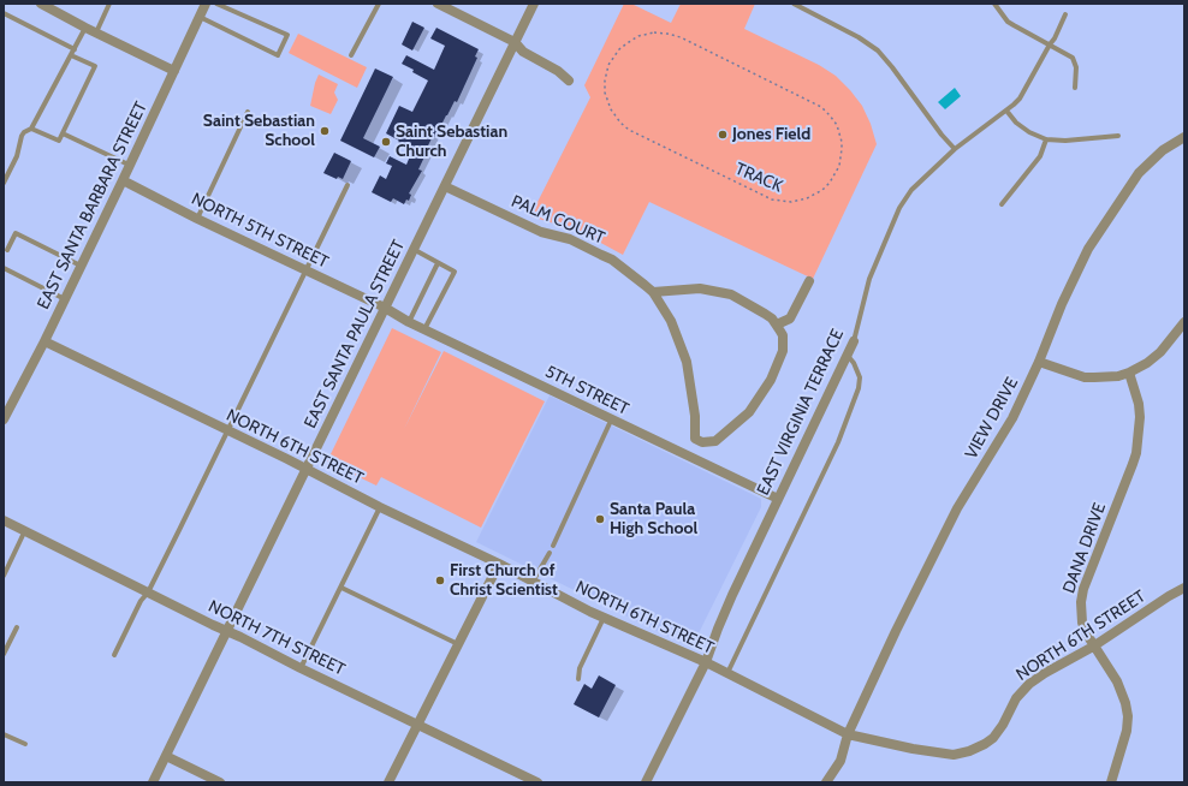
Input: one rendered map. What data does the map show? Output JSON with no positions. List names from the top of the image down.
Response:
{
  "streets": {
    "street": [
      "EAST SANTA BARBARA STREET",
      "PALM COURT",
      "NORTH 5TH STREET",
      "EAST SANTA PAULA STREET",
      "5TH STREET",
      "EAST VIRGINIA TERRACE",
      "VIEW DRIVE",
      "NORTH 6TH STREET",
      "DANA DRIVE",
      "NORTH 7TH STREET"
    ],
    "path": ["TRACK"]
  },
  "crossings": [
    ["EAST SANTA BARBARA STREET", "NORTH 5TH STREET"],
    ["EAST SANTA BARBARA STREET", "NORTH 6TH STREET"],
    ["PALM COURT", "EAST SANTA PAULA STREET"],
    ["NORTH 5TH STREET", "EAST SANTA PAULA STREET"],
    ["NORTH 5TH STREET", "5TH STREET"],
    ["EAST SANTA PAULA STREET", "5TH STREET"],
    ["EAST SANTA PAULA STREET", "NORTH 6TH STREET"],
    ["EAST SANTA PAULA STREET", "NORTH 7TH STREET"],
    ["5TH STREET", "EAST VIRGINIA TERRACE"],
    ["EAST VIRGINIA TERRACE", "NORTH 6TH STREET"],
    ["VIEW DRIVE", "NORTH 6TH STREET"],
    ["NORTH 6TH STREET", "DANA DRIVE"]
  ],
  "places": [
    "Saint Sebastian School",
    "Jones Field",
    "Saint Sebastian Church",
    "Santa Paula High School",
    "First Church of Christ Scientist"
  ]
}
